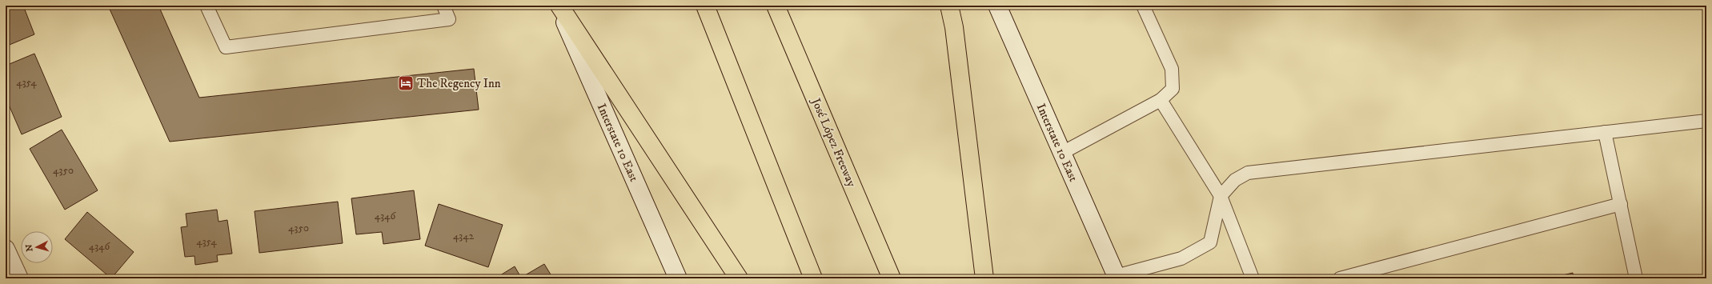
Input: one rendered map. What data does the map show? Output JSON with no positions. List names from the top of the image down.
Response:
{
  "streets": {
    "highway": ["José López Freeway"],
    "main road": ["Interstate 10 East"]
  },
  "places": {
    "hotel": ["The Regency Inn"]
  },
  "house_numbers": [
    "4354",
    "4350",
    "4346",
    "4350",
    "4342",
    "4354",
    "4346"
  ],
  "north": "left"
}
